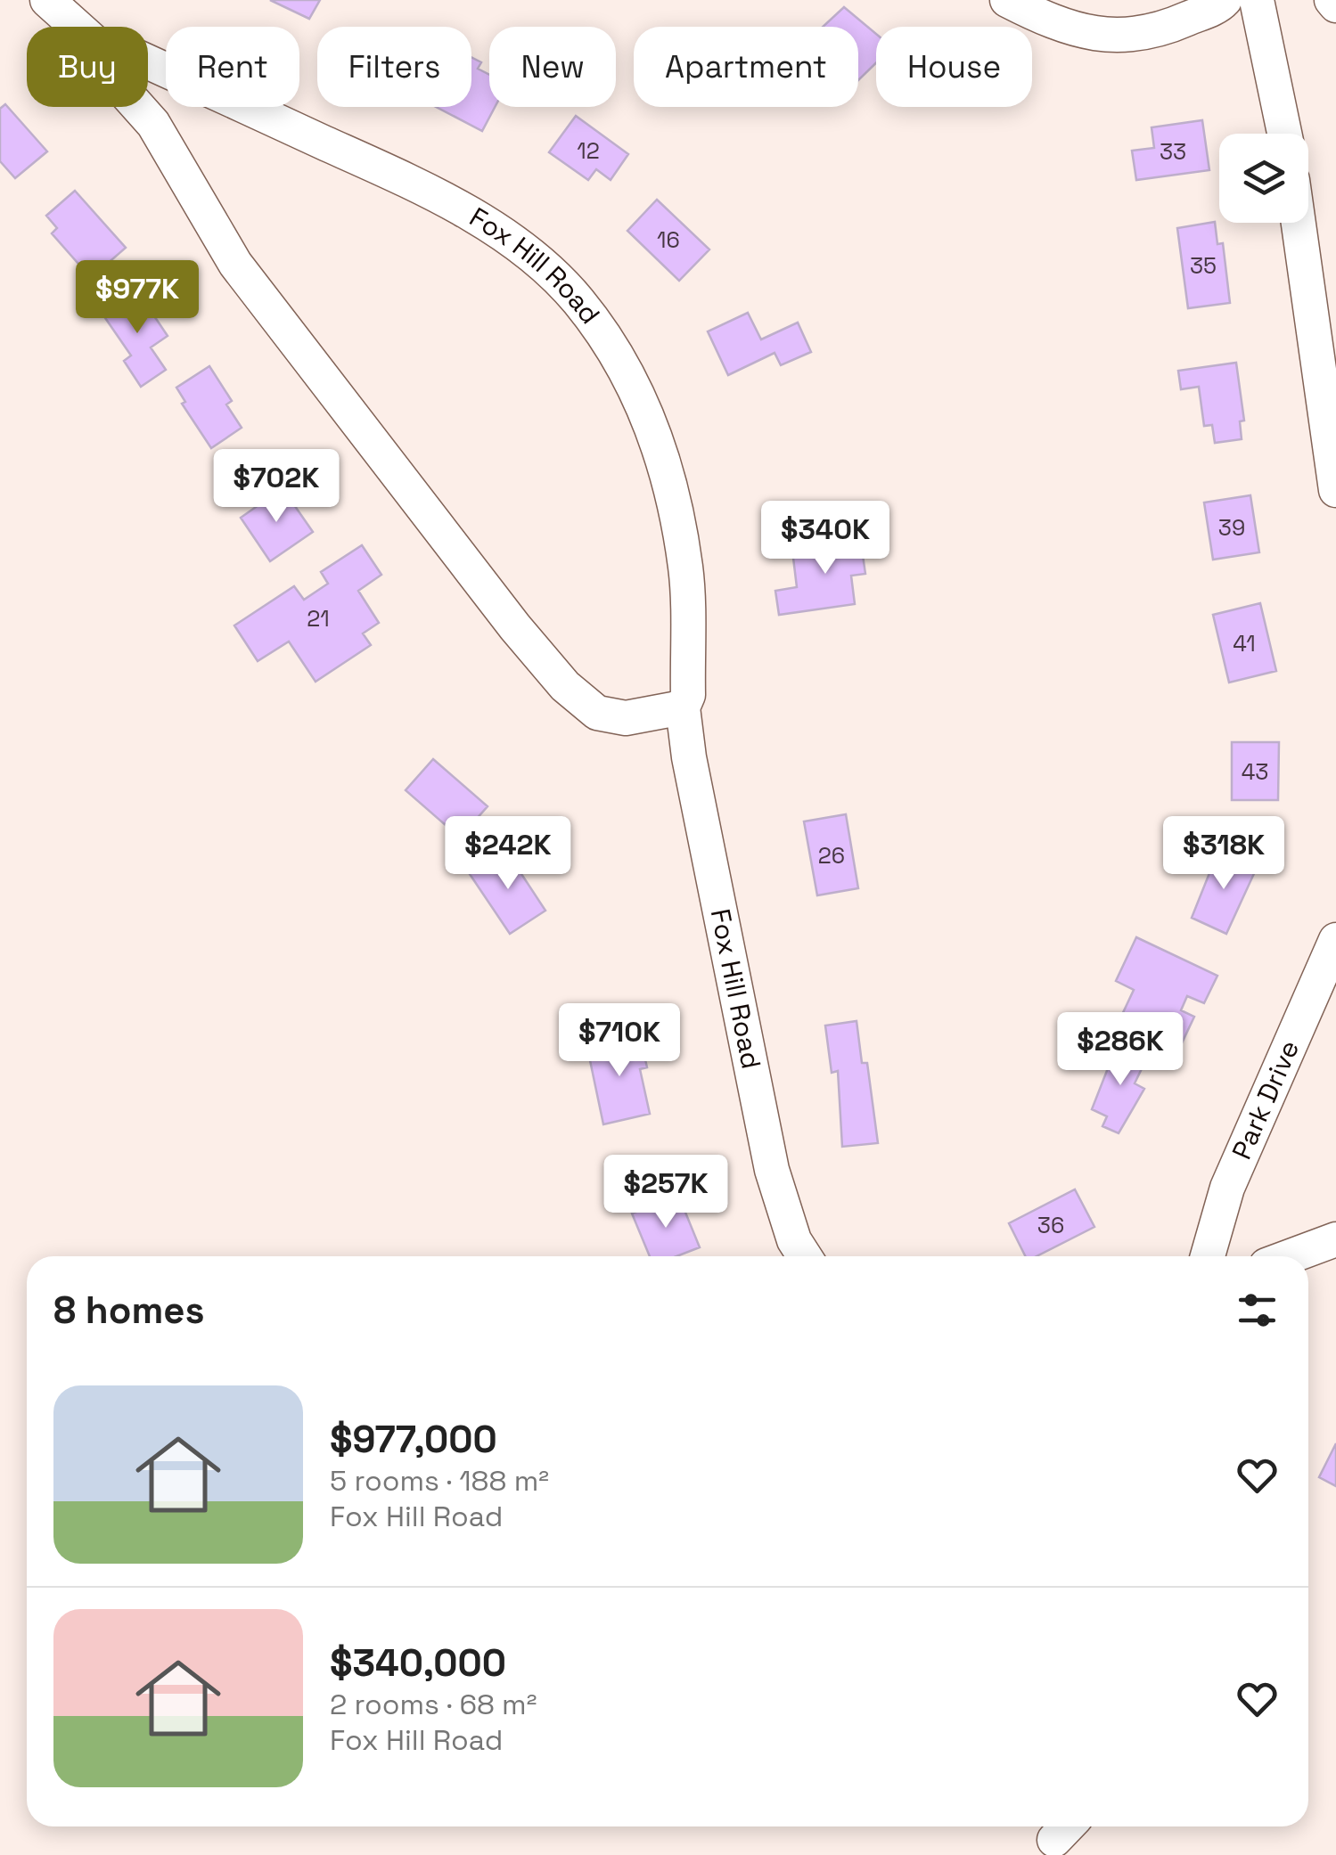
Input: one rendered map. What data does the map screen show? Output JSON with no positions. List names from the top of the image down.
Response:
{
  "streets": {
    "street": ["Fox Hill Road", "Park Drive"]
  },
  "house_numbers": [
    "12",
    "33",
    "16",
    "35",
    "39",
    "21",
    "41",
    "43",
    "26",
    "36"
  ],
  "page": {
    "chip": [
      "Buy",
      "Rent",
      "Filters",
      "New",
      "Apartment",
      "House"
    ],
    "price": [
      "$977K",
      "$702K",
      "$340K",
      "$242K",
      "$318K",
      "$710K",
      "$286K",
      "$257K"
    ],
    "heading": "8 homes",
    "list": [
      {
        "name": "$977,000",
        "note": "5 rooms · 188 m² · Fox Hill Road"
      },
      {
        "name": "$340,000",
        "note": "2 rooms · 68 m² · Fox Hill Road"
      }
    ]
  }
}
